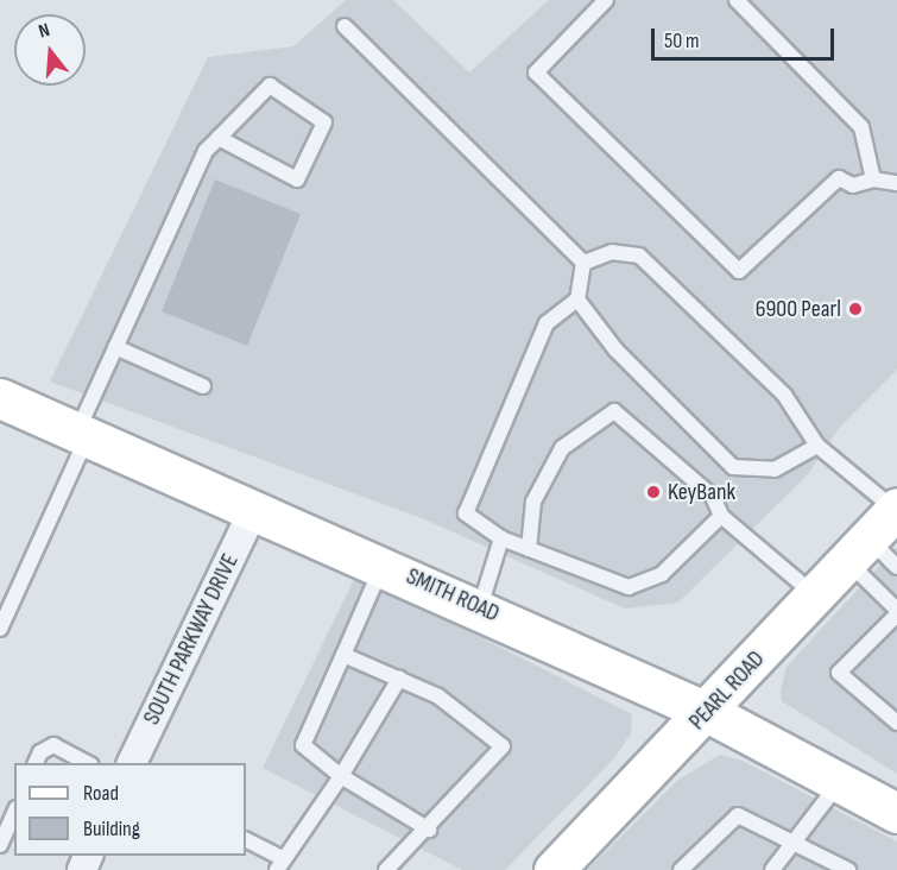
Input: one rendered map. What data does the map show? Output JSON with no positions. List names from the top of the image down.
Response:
{
  "streets": {
    "main road": ["SMITH ROAD", "PEARL ROAD"],
    "street": ["SOUTH PARKWAY DRIVE"]
  },
  "crossings": [
    ["SMITH ROAD", "SOUTH PARKWAY DRIVE"],
    ["SMITH ROAD", "PEARL ROAD"]
  ],
  "places": ["6900 Pearl", "KeyBank"],
  "legend": ["Road", "Building"],
  "scale_bar": "50 m",
  "north": "top"
}
